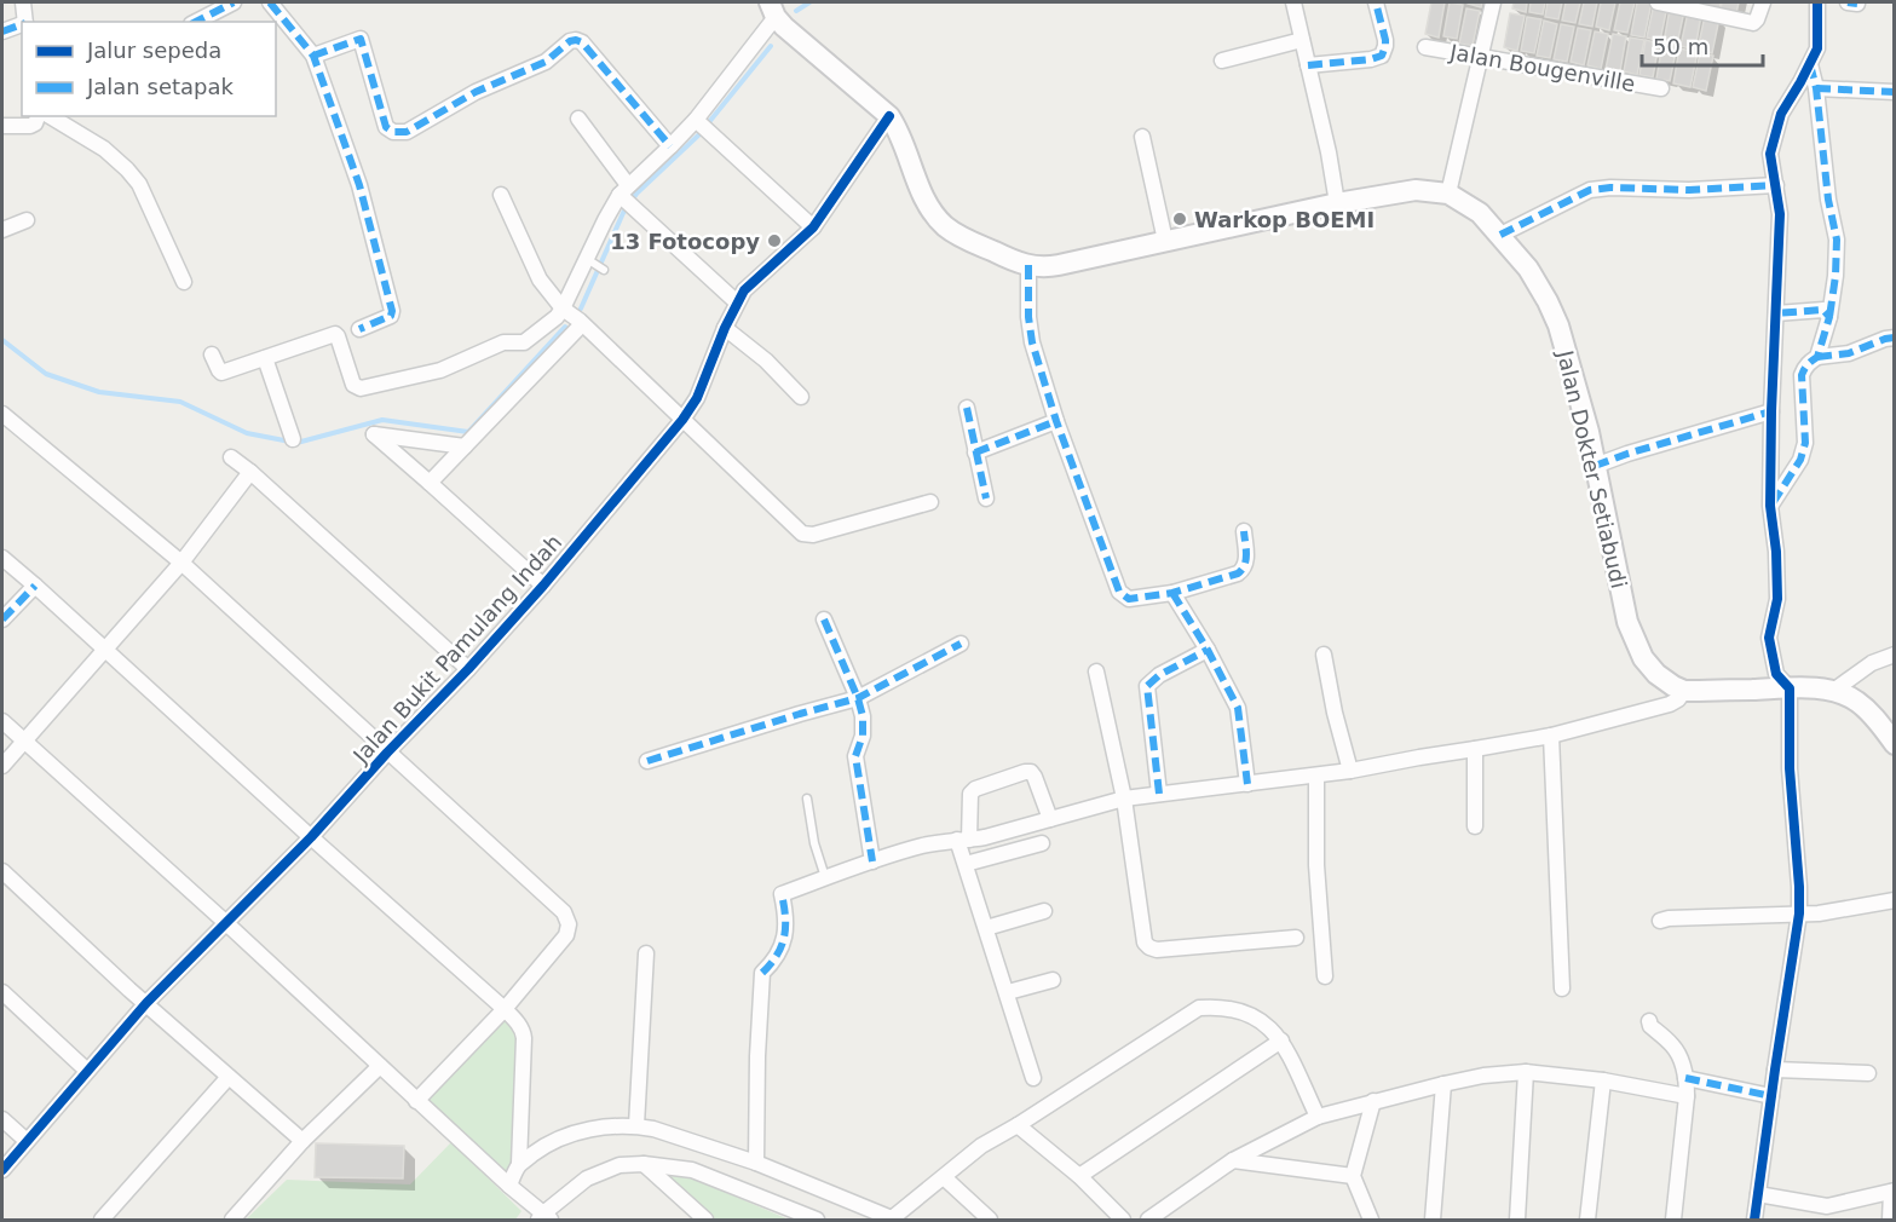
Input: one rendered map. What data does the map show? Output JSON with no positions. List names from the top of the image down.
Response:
{
  "streets": {
    "main road": ["Jalan Dokter Setiabudi"],
    "street": ["Jalan Bougenville", "Jalan Bukit Pamulang Indah"]
  },
  "crossings": [
    ["Jalan Dokter Setiabudi", "Jalan Bukit Pamulang Indah"]
  ],
  "places": ["Warkop BOEMI", "13 Fotocopy"],
  "legend": ["Jalur sepeda", "Jalan setapak"],
  "scale_bar": "50 m"
}
